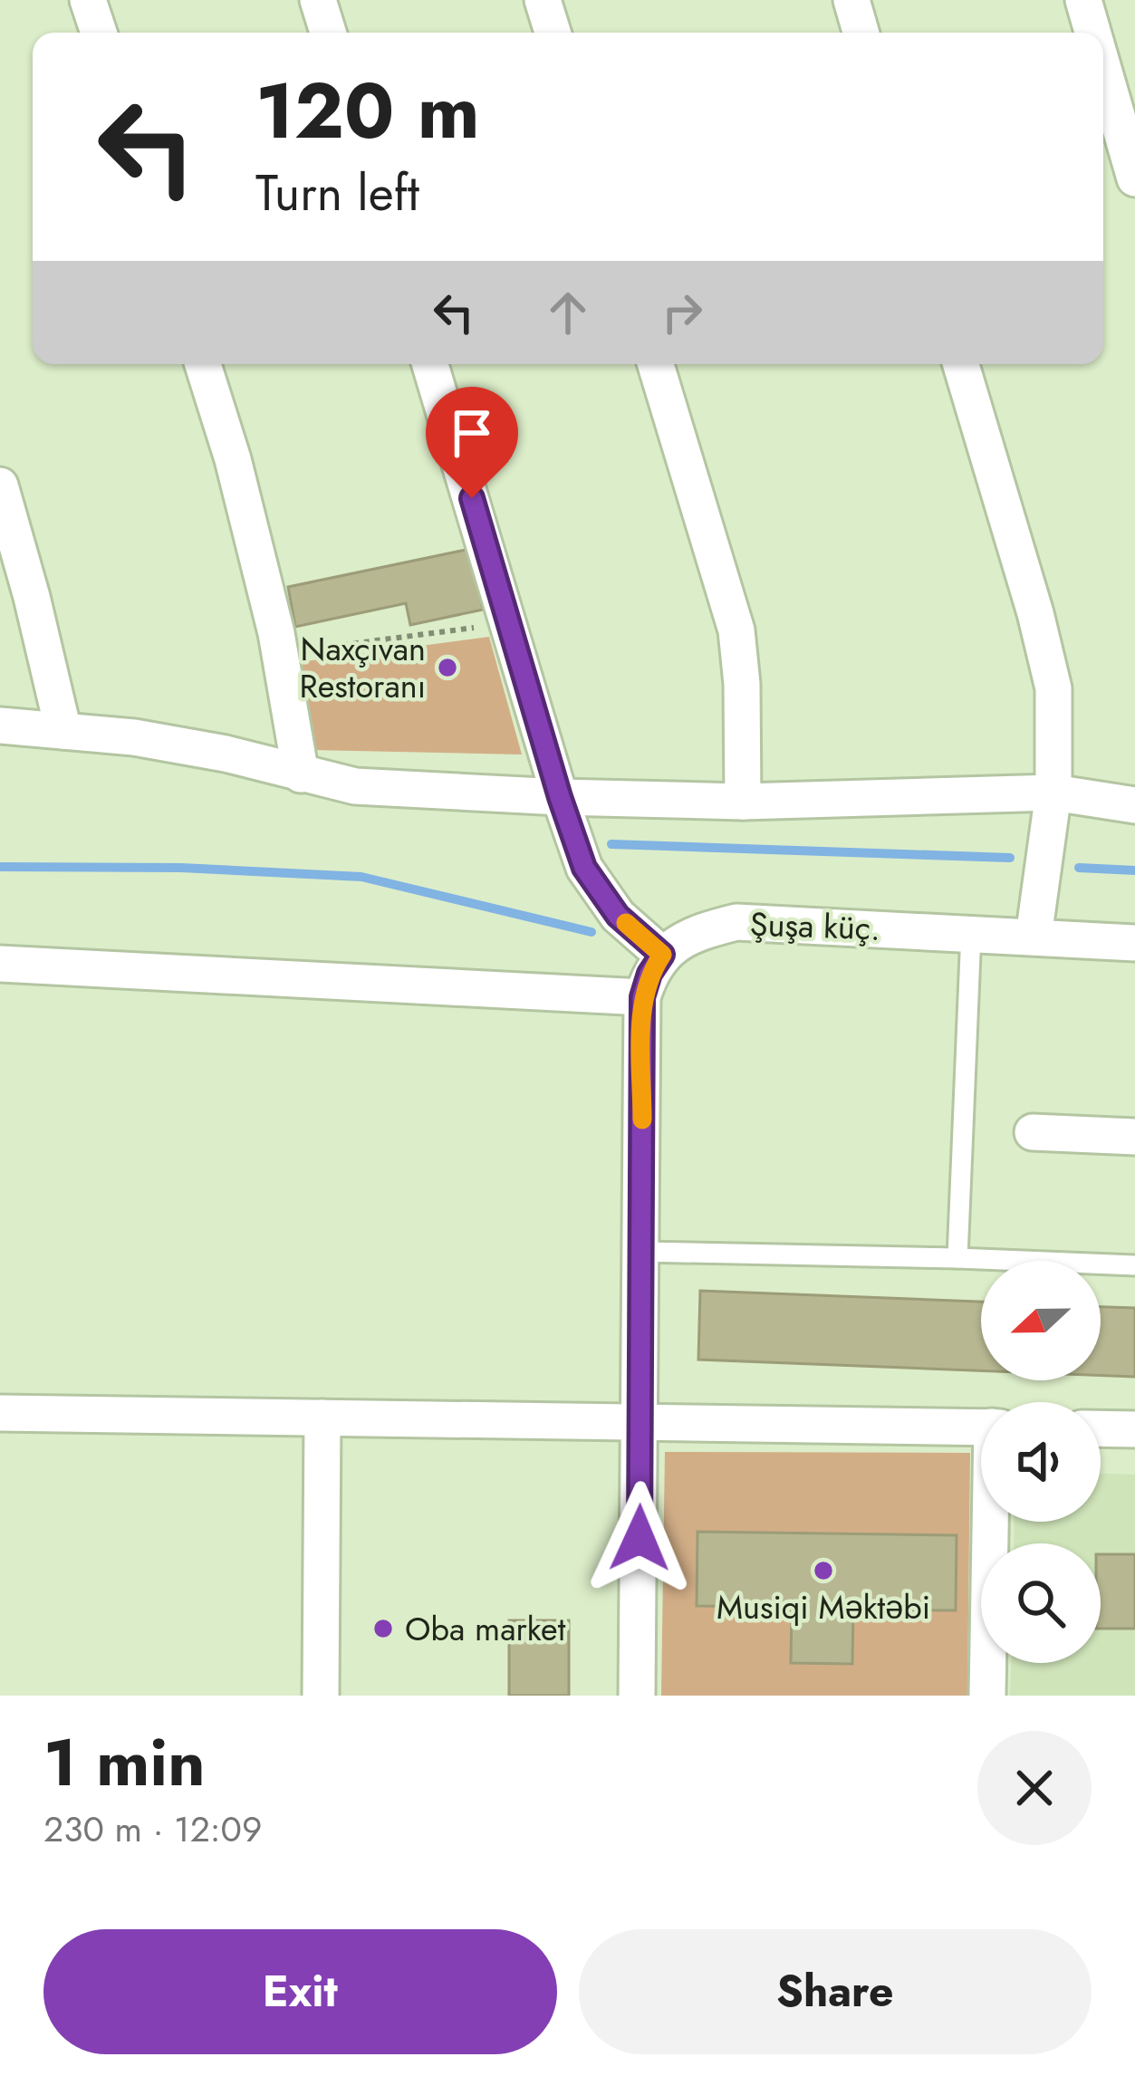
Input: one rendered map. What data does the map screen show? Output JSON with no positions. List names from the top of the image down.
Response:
{
  "streets": {
    "street": ["Şuşa küç."]
  },
  "places": ["Naxçıvan Restoranı", "Musiqi Məktəbi", "Oba market"],
  "north": "left",
  "page": {
    "turn": ["120 m", "Turn left"],
    "heading": ["1 min", "230 m · 12:09"],
    "buttons": ["Exit", "Share"]
  }
}
